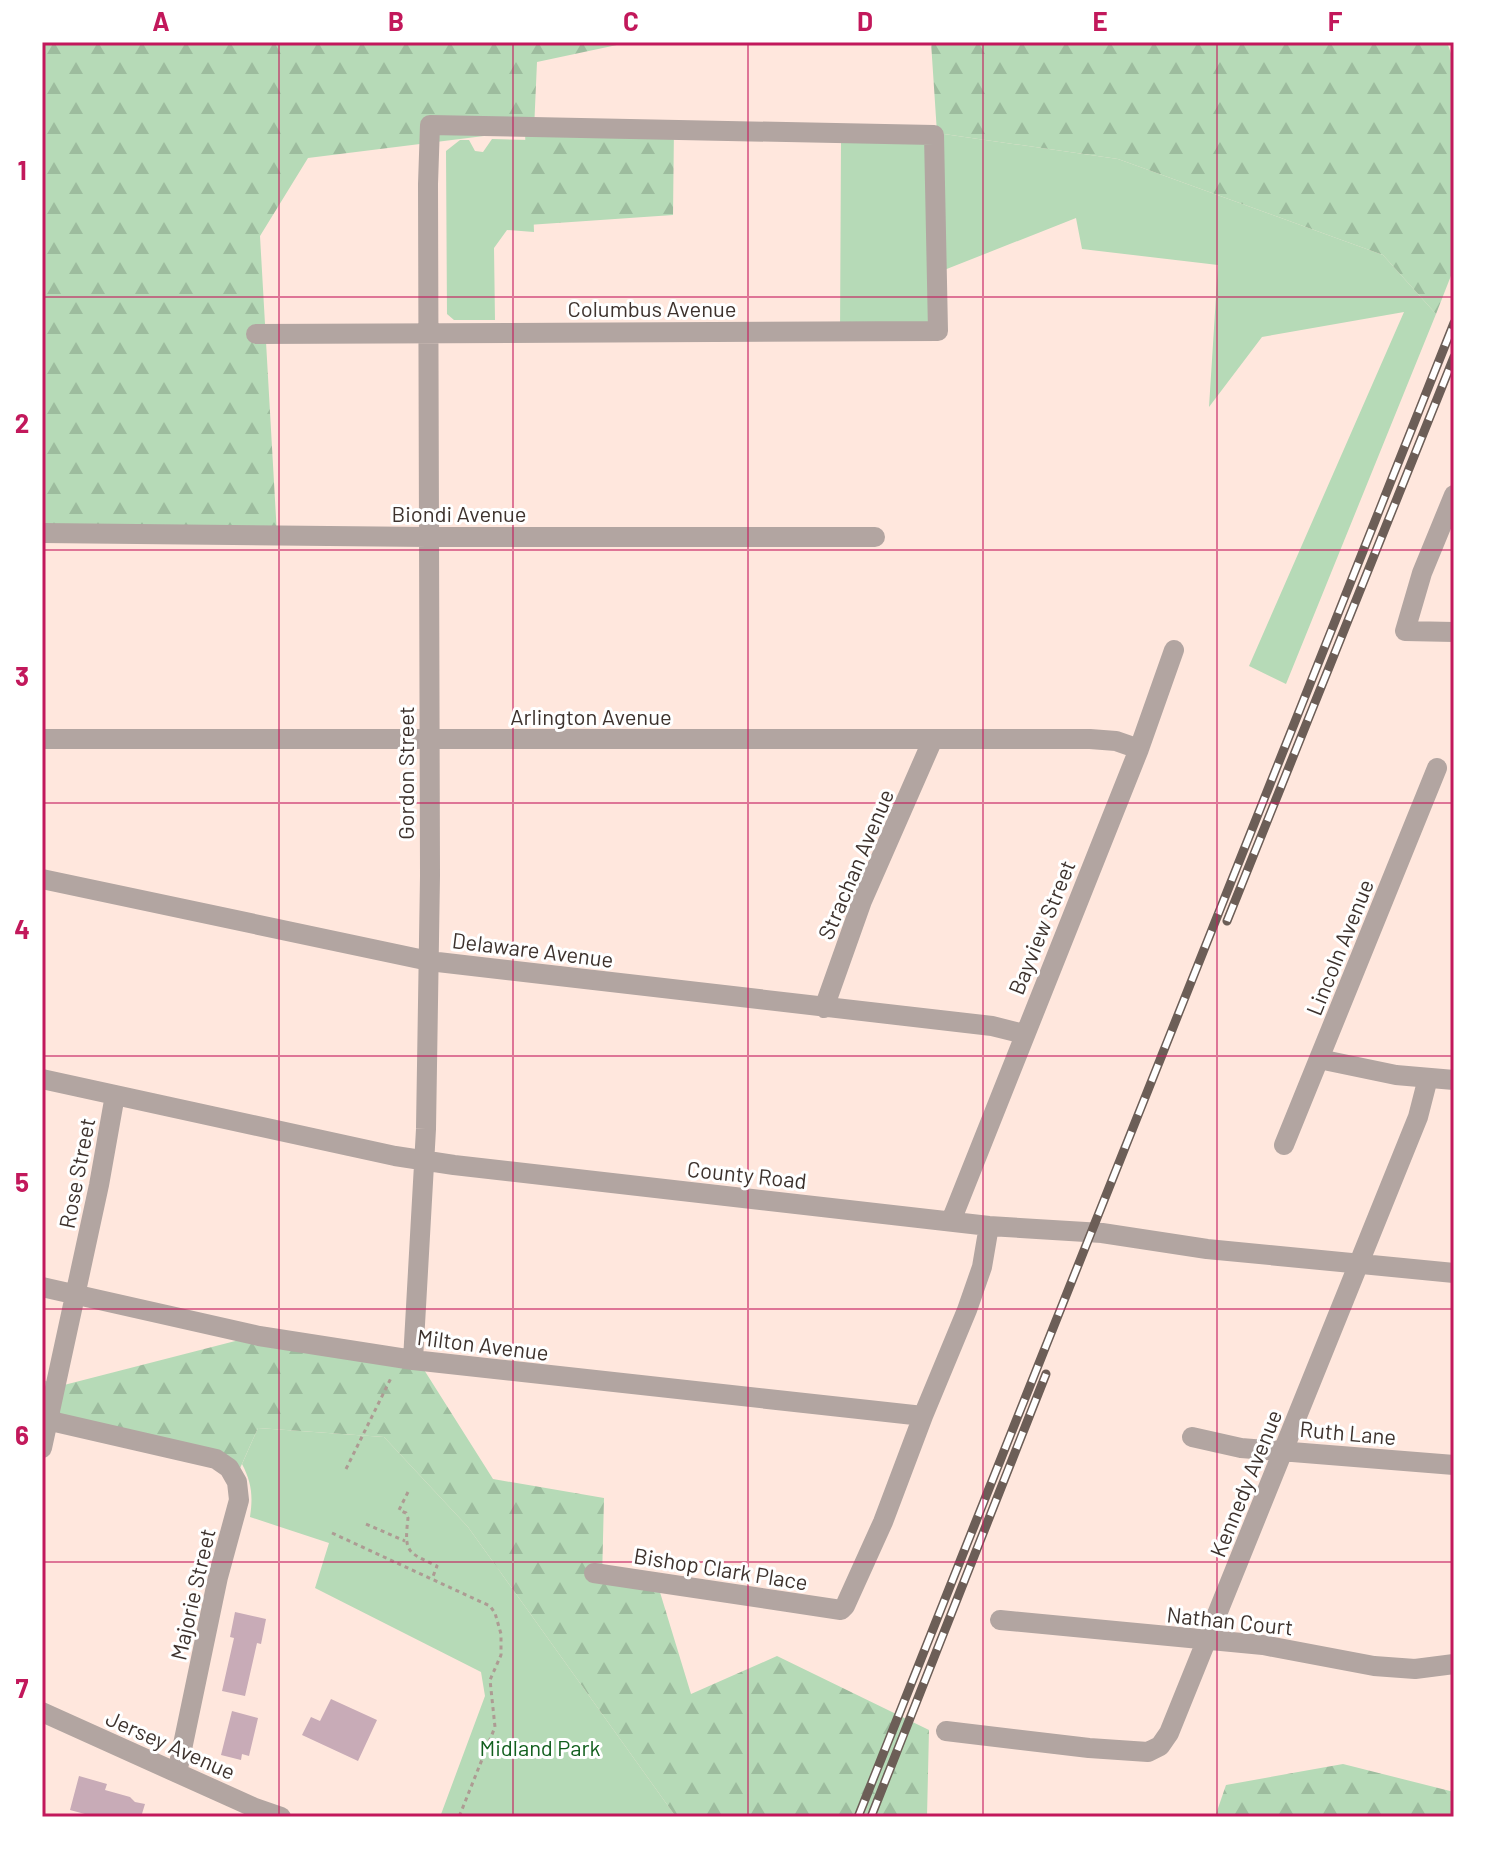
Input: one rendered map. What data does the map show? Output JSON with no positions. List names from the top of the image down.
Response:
{
  "streets": {
    "street": [
      "Columbus Avenue",
      "Biondi Avenue",
      "Arlington Avenue",
      "Gordon Street",
      "Strachan Avenue",
      "Bayview Street",
      "Lincoln Avenue",
      "Delaware Avenue",
      "Rose Street",
      "County Road",
      "Milton Avenue",
      "Ruth Lane",
      "Kennedy Avenue",
      "Bishop Clark Place",
      "Majorie Street",
      "Nathan Court",
      "Jersey Avenue"
    ]
  },
  "crossings": [
    ["Columbus Avenue", "Gordon Street"],
    ["Biondi Avenue", "Gordon Street"],
    ["Arlington Avenue", "Gordon Street"],
    ["Arlington Avenue", "Strachan Avenue"],
    ["Arlington Avenue", "Bayview Street"],
    ["Gordon Street", "Delaware Avenue"],
    ["Gordon Street", "County Road"],
    ["Gordon Street", "Milton Avenue"],
    ["Strachan Avenue", "Delaware Avenue"],
    ["Bayview Street", "Delaware Avenue"],
    ["Bayview Street", "County Road"],
    ["Rose Street", "County Road"],
    ["Rose Street", "Milton Avenue"],
    ["Rose Street", "Majorie Street"],
    ["County Road", "Kennedy Avenue"],
    ["Milton Avenue", "Bishop Clark Place"],
    ["Ruth Lane", "Kennedy Avenue"],
    ["Kennedy Avenue", "Nathan Court"],
    ["Majorie Street", "Jersey Avenue"]
  ],
  "parks": ["Midland Park"],
  "grid": {
    "columns": [
      "A",
      "B",
      "C",
      "D",
      "E",
      "F"
    ],
    "rows": [
      "1",
      "2",
      "3",
      "4",
      "5",
      "6",
      "7"
    ]
  }
}
